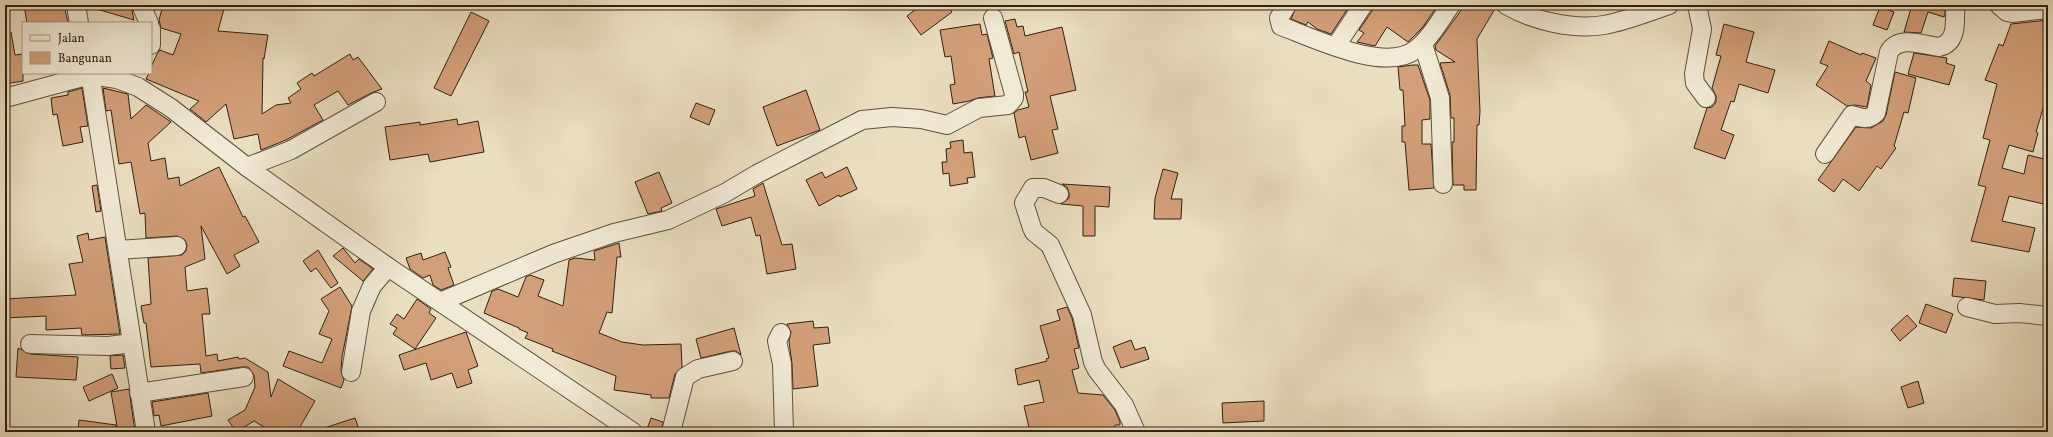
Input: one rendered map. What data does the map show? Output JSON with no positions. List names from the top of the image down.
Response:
{
  "legend": ["Jalan", "Bangunan"]
}
